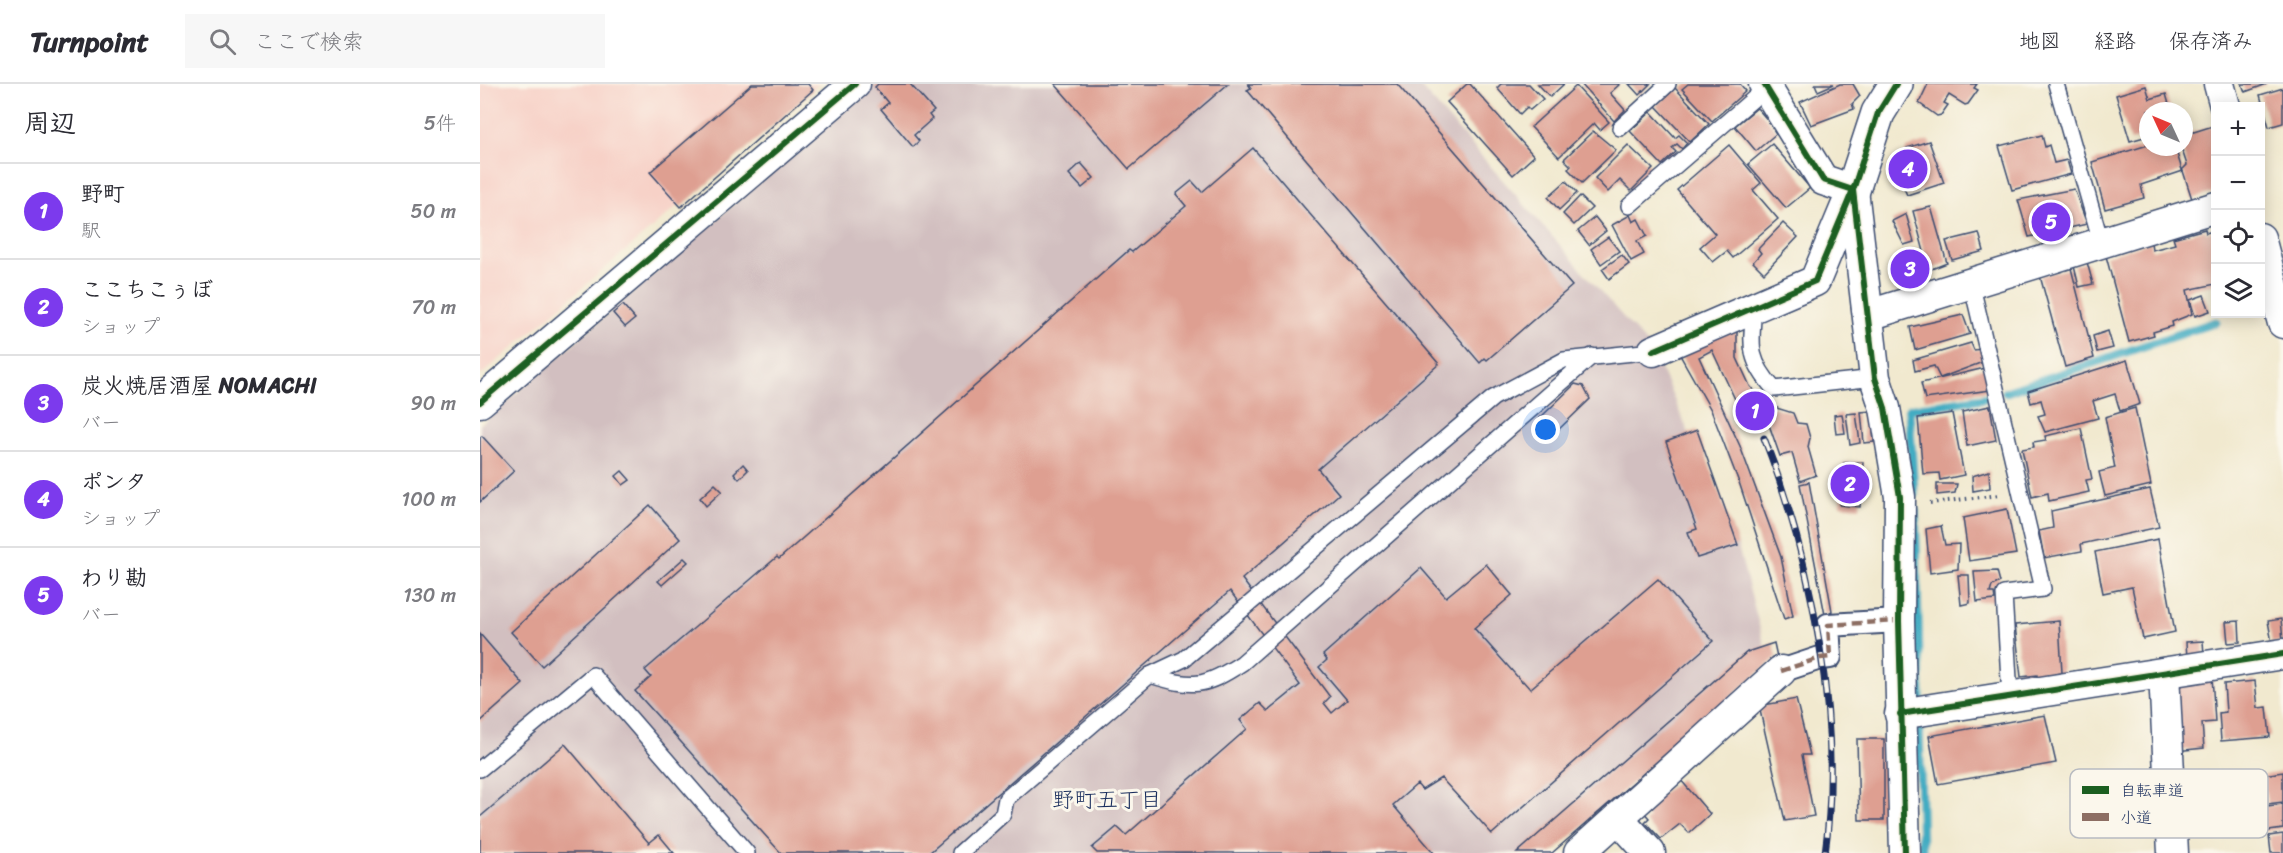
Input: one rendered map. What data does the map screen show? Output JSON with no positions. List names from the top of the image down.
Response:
{
  "districts": ["野町五丁目"],
  "legend": ["自転車道", "小道"],
  "north": "top left",
  "page": {
    "header": "Turnpoint",
    "search": "ここで検索",
    "nav": ["地図", "経路", "保存済み"],
    "heading": ["周辺", "5件"],
    "map_buttons": ["+", "−"],
    "pins": [
      "4",
      "5",
      "3",
      "1",
      "2"
    ],
    "list": [
      {
        "mark": "1",
        "name": "野町",
        "note": "駅",
        "value": "50 m"
      },
      {
        "mark": "2",
        "name": "ここちこぅぼ",
        "note": "ショップ",
        "value": "70 m"
      },
      {
        "mark": "3",
        "name": "炭火焼居酒屋 NOMACHI",
        "note": "バー",
        "value": "90 m"
      },
      {
        "mark": "4",
        "name": "ポンタ",
        "note": "ショップ",
        "value": "100 m"
      },
      {
        "mark": "5",
        "name": "わり勘",
        "note": "バー",
        "value": "130 m"
      }
    ]
  }
}
